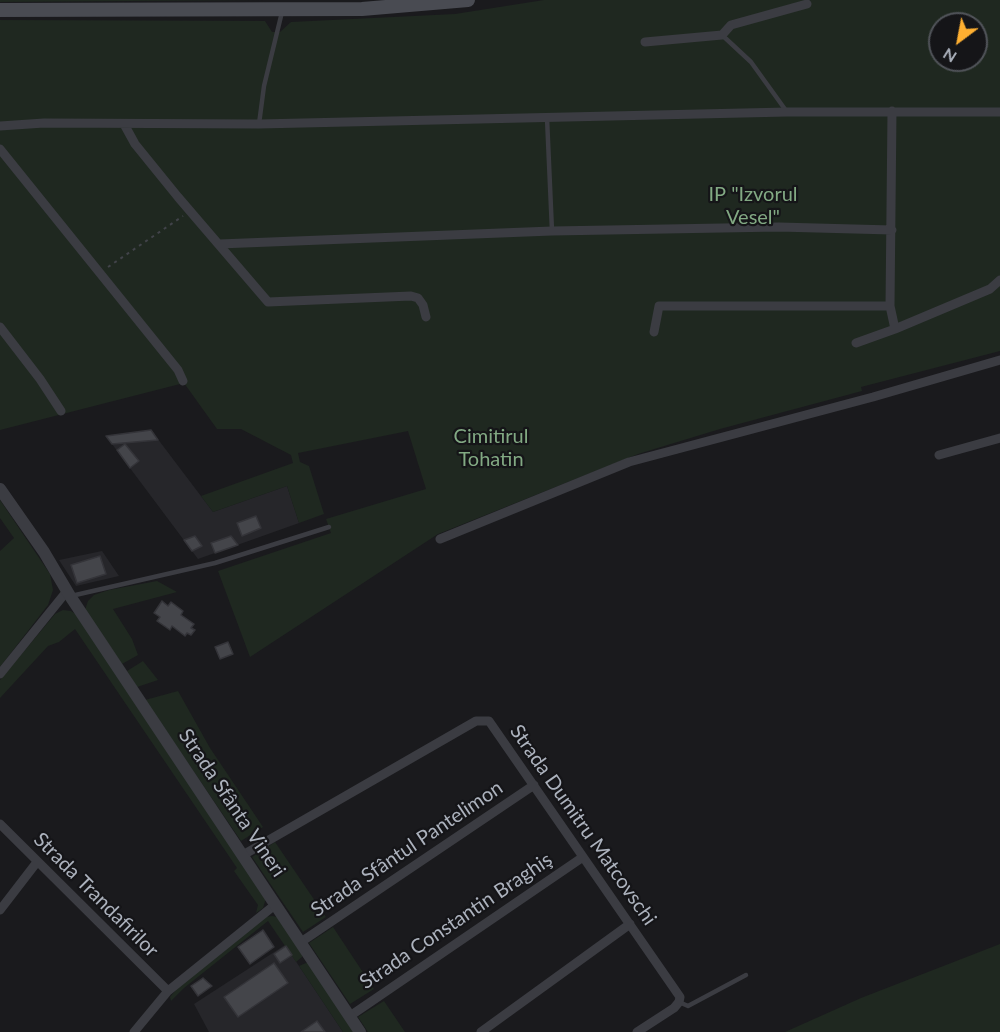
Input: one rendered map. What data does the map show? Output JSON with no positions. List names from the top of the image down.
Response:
{
  "streets": {
    "street": [
      "Strada Sfânta Vineri",
      "Strada Dumitru Matcovschi",
      "Strada Sfântul Pantelimon",
      "Strada Trandafirilor",
      "Strada Constantin Braghiş"
    ]
  },
  "crossings": [
    ["Strada Sfânta Vineri", "Strada Dumitru Matcovschi"],
    ["Strada Sfânta Vineri", "Strada Sfântul Pantelimon"],
    ["Strada Sfânta Vineri", "Strada Constantin Braghiş"],
    ["Strada Dumitru Matcovschi", "Strada Sfântul Pantelimon"],
    ["Strada Dumitru Matcovschi", "Strada Constantin Braghiş"]
  ],
  "parks": ["IP \"Izvorul Vesel\"", "Cimitirul Tohatin"],
  "north": "bottom left"
}
